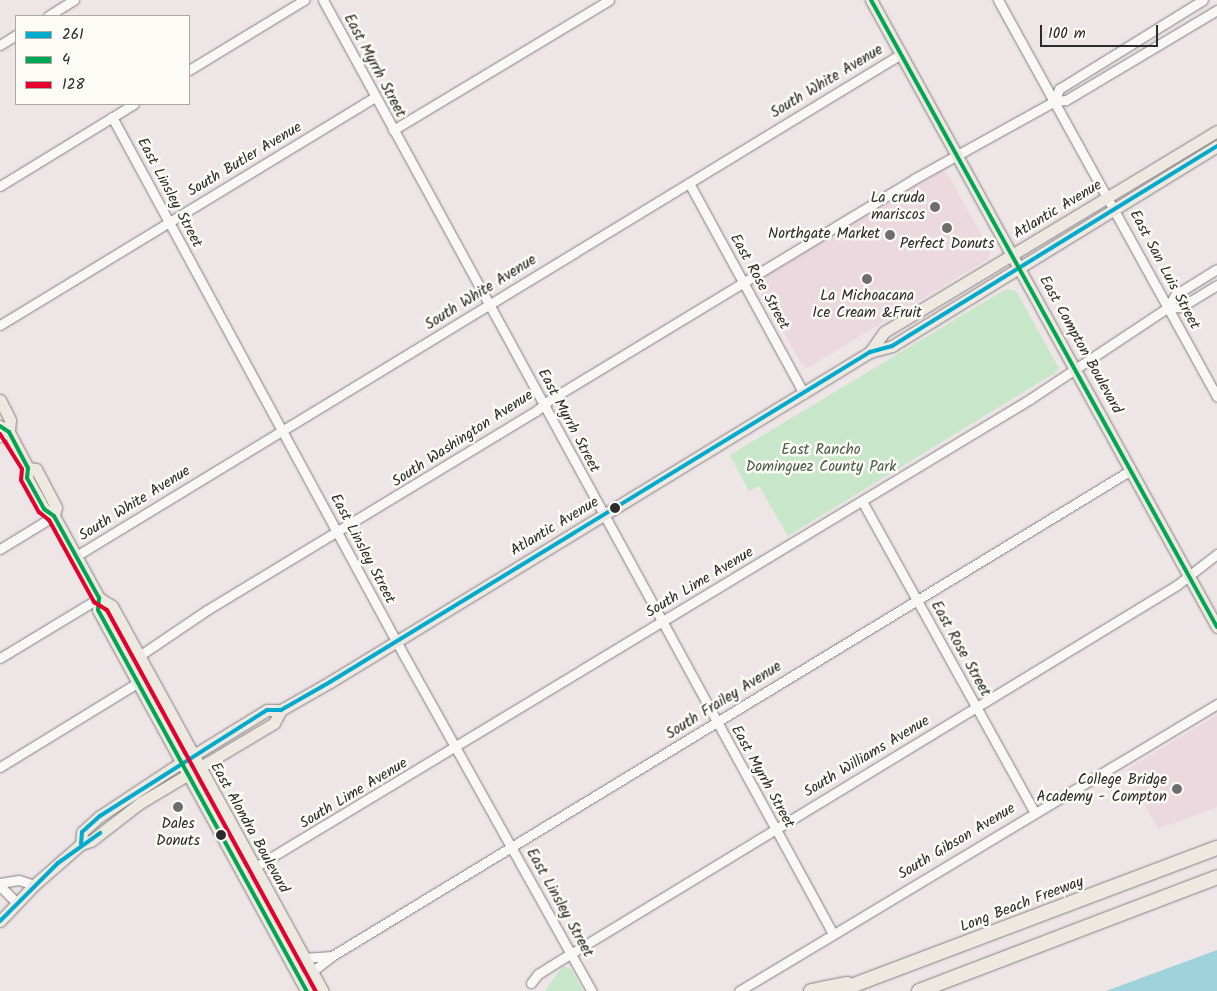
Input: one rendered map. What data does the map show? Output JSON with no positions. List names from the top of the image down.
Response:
{
  "streets": {
    "highway": ["Long Beach Freeway"],
    "main road": ["Atlantic Avenue", "East Compton Boulevard", "East Alondra Boulevard"],
    "street": [
      "East Myrrh Street",
      "South White Avenue",
      "South Butler Avenue",
      "East Linsley Street",
      "East San Luis Street",
      "East Rose Street",
      "South Washington Avenue",
      "South Lime Avenue",
      "South Frailey Avenue",
      "South Williams Avenue",
      "South Gibson Avenue"
    ]
  },
  "crossings": [
    ["East Myrrh Street", "South White Avenue"],
    ["East Myrrh Street", "South Butler Avenue"],
    ["East Myrrh Street", "Atlantic Avenue"],
    ["East Myrrh Street", "South Washington Avenue"],
    ["East Myrrh Street", "South Lime Avenue"],
    ["East Myrrh Street", "South Frailey Avenue"],
    ["East Myrrh Street", "South Williams Avenue"],
    ["East Myrrh Street", "South Gibson Avenue"],
    ["South White Avenue", "East Linsley Street"],
    ["South White Avenue", "East Rose Street"],
    ["South White Avenue", "East Compton Boulevard"],
    ["South White Avenue", "East Alondra Boulevard"],
    ["South Butler Avenue", "East Linsley Street"],
    ["East Linsley Street", "Atlantic Avenue"],
    ["East Linsley Street", "South Washington Avenue"],
    ["East Linsley Street", "South Lime Avenue"],
    ["East Linsley Street", "South Frailey Avenue"],
    ["East Linsley Street", "South Williams Avenue"],
    ["Atlantic Avenue", "East San Luis Street"],
    ["Atlantic Avenue", "East Rose Street"],
    ["Atlantic Avenue", "East Compton Boulevard"],
    ["Atlantic Avenue", "East Alondra Boulevard"],
    ["East San Luis Street", "South Washington Avenue"],
    ["East San Luis Street", "South Lime Avenue"],
    ["East Rose Street", "South Washington Avenue"],
    ["East Rose Street", "South Lime Avenue"],
    ["East Rose Street", "South Frailey Avenue"],
    ["East Rose Street", "South Williams Avenue"],
    ["East Rose Street", "South Gibson Avenue"],
    ["East Compton Boulevard", "South Washington Avenue"],
    ["East Compton Boulevard", "South Lime Avenue"],
    ["East Compton Boulevard", "South Frailey Avenue"],
    ["East Compton Boulevard", "South Williams Avenue"],
    ["South Washington Avenue", "East Alondra Boulevard"],
    ["South Lime Avenue", "East Alondra Boulevard"],
    ["South Frailey Avenue", "East Alondra Boulevard"]
  ],
  "parks": ["East Rancho Dominguez County Park"],
  "places": [
    "La cruda mariscos",
    "Perfect Donuts",
    "Northgate Market",
    "La Michoacana Ice Cream &Fruit",
    "College Bridge Academy - Compton",
    "Dales Donuts"
  ],
  "lines": ["transit line 4", "transit line 261", "transit line 128"],
  "legend": ["261", "4", "128"],
  "scale_bar": "100 m"
}
